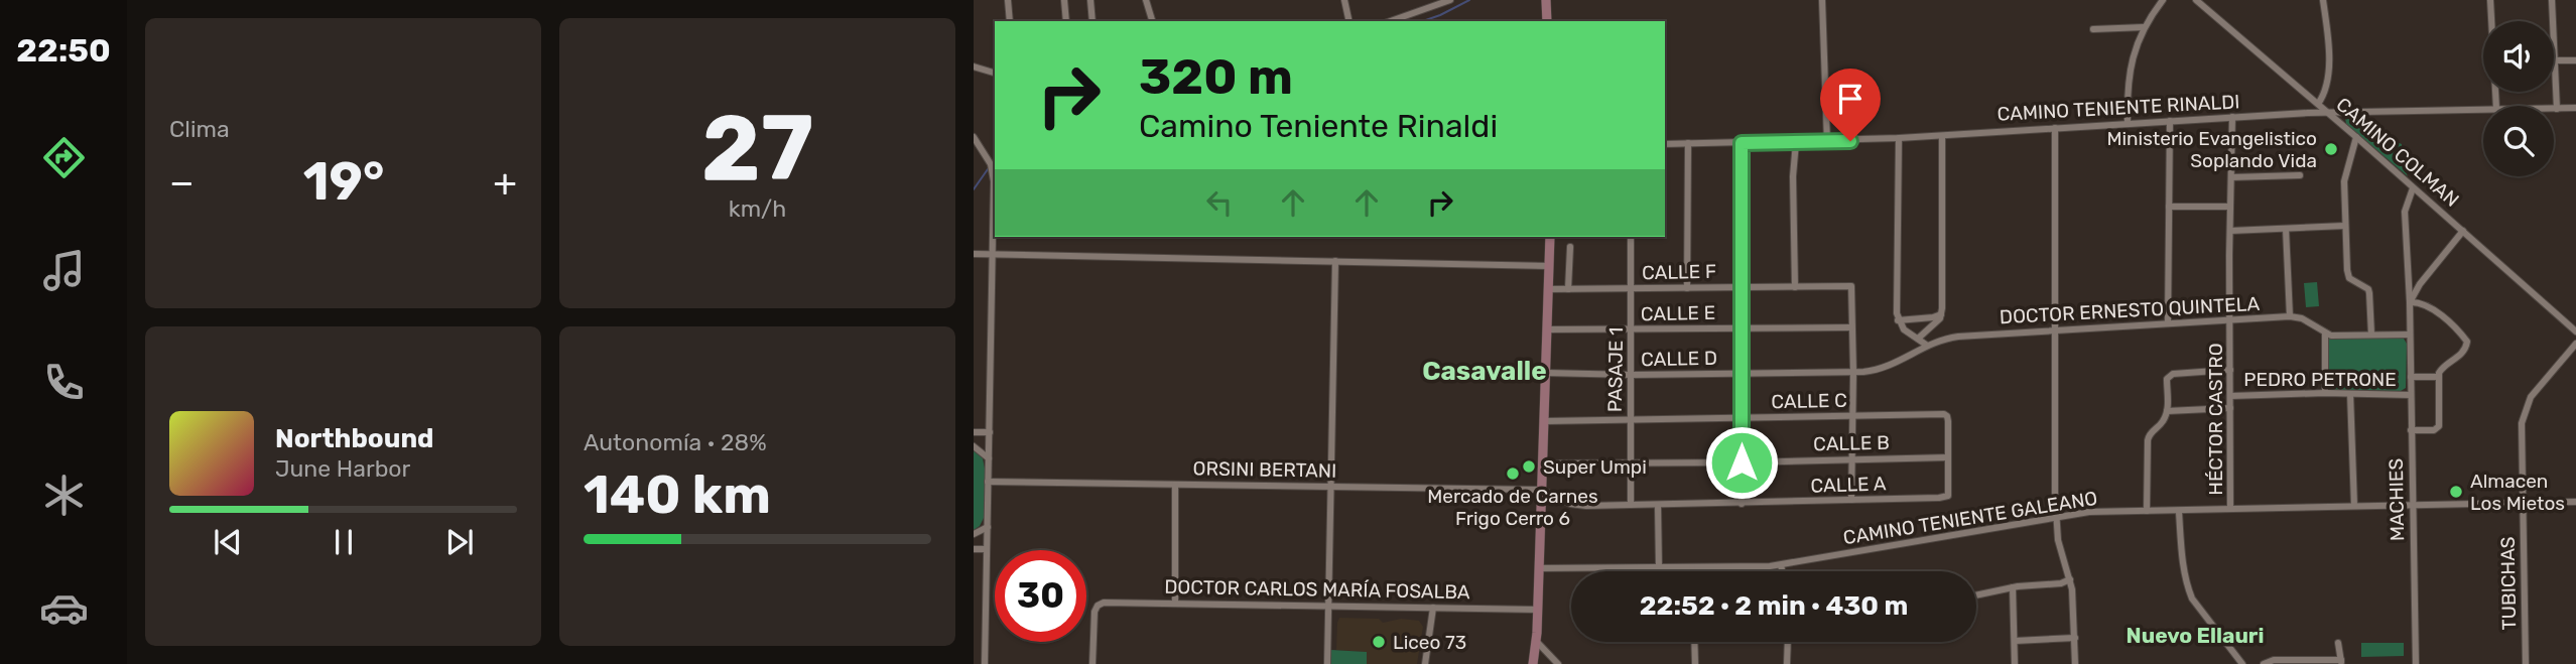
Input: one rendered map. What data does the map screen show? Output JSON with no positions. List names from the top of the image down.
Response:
{
  "streets": {
    "street": [
      "CAMINO TENIENTE RINALDI",
      "CAMINO COLMAN",
      "CALLE F",
      "DOCTOR ERNESTO QUINTELA",
      "CALLE E",
      "CALLE D",
      "PASAJE 1",
      "PEDRO PETRONE",
      "CALLE C",
      "HÉCTOR CASTRO",
      "CALLE B",
      "ORSINI BERTANI",
      "CALLE A",
      "MACHIES",
      "CAMINO TENIENTE GALEANO",
      "TUBICHAS",
      "DOCTOR CARLOS MARÍA FOSALBA"
    ]
  },
  "crossings": [
    ["CAMINO TENIENTE RINALDI", "CAMINO COLMAN"],
    ["CAMINO TENIENTE RINALDI", "HÉCTOR CASTRO"],
    ["CAMINO COLMAN", "MACHIES"],
    ["CALLE F", "CALLE E"],
    ["CALLE F", "PASAJE 1"],
    ["DOCTOR ERNESTO QUINTELA", "CALLE D"],
    ["DOCTOR ERNESTO QUINTELA", "HÉCTOR CASTRO"],
    ["DOCTOR ERNESTO QUINTELA", "MACHIES"],
    ["CALLE E", "PASAJE 1"],
    ["CALLE D", "PASAJE 1"],
    ["PASAJE 1", "CALLE C"],
    ["PASAJE 1", "CALLE B"],
    ["PASAJE 1", "CALLE A"],
    ["PEDRO PETRONE", "HÉCTOR CASTRO"],
    ["PEDRO PETRONE", "MACHIES"],
    ["CALLE C", "CALLE B"],
    ["CALLE C", "CALLE A"],
    ["HÉCTOR CASTRO", "CAMINO TENIENTE GALEANO"],
    ["CALLE B", "CALLE A"],
    ["ORSINI BERTANI", "CALLE A"],
    ["MACHIES", "CAMINO TENIENTE GALEANO"],
    ["CAMINO TENIENTE GALEANO", "TUBICHAS"]
  ],
  "districts": ["Casavalle", "Nuevo Ellauri"],
  "places": [
    "Ministerio Evangelistico Soplando Vida",
    "Super Umpi",
    "Mercado de Carnes Frigo Cerro 6",
    "Almacen Los Mietos",
    "Liceo 73"
  ],
  "page": {
    "tabs": "22:50",
    "tile": [
      "Clima",
      ["27", "km/h"],
      ["Autonomía · 28%", "140 km"]
    ],
    "turn": ["320 m", "Camino Teniente Rinaldi"],
    "heat": ["−", "19°", "+"],
    "song": ["Northbound", "June Harbor"],
    "limit": "30",
    "trip": "22:52 · 2 min · 430 m"
  }
}
